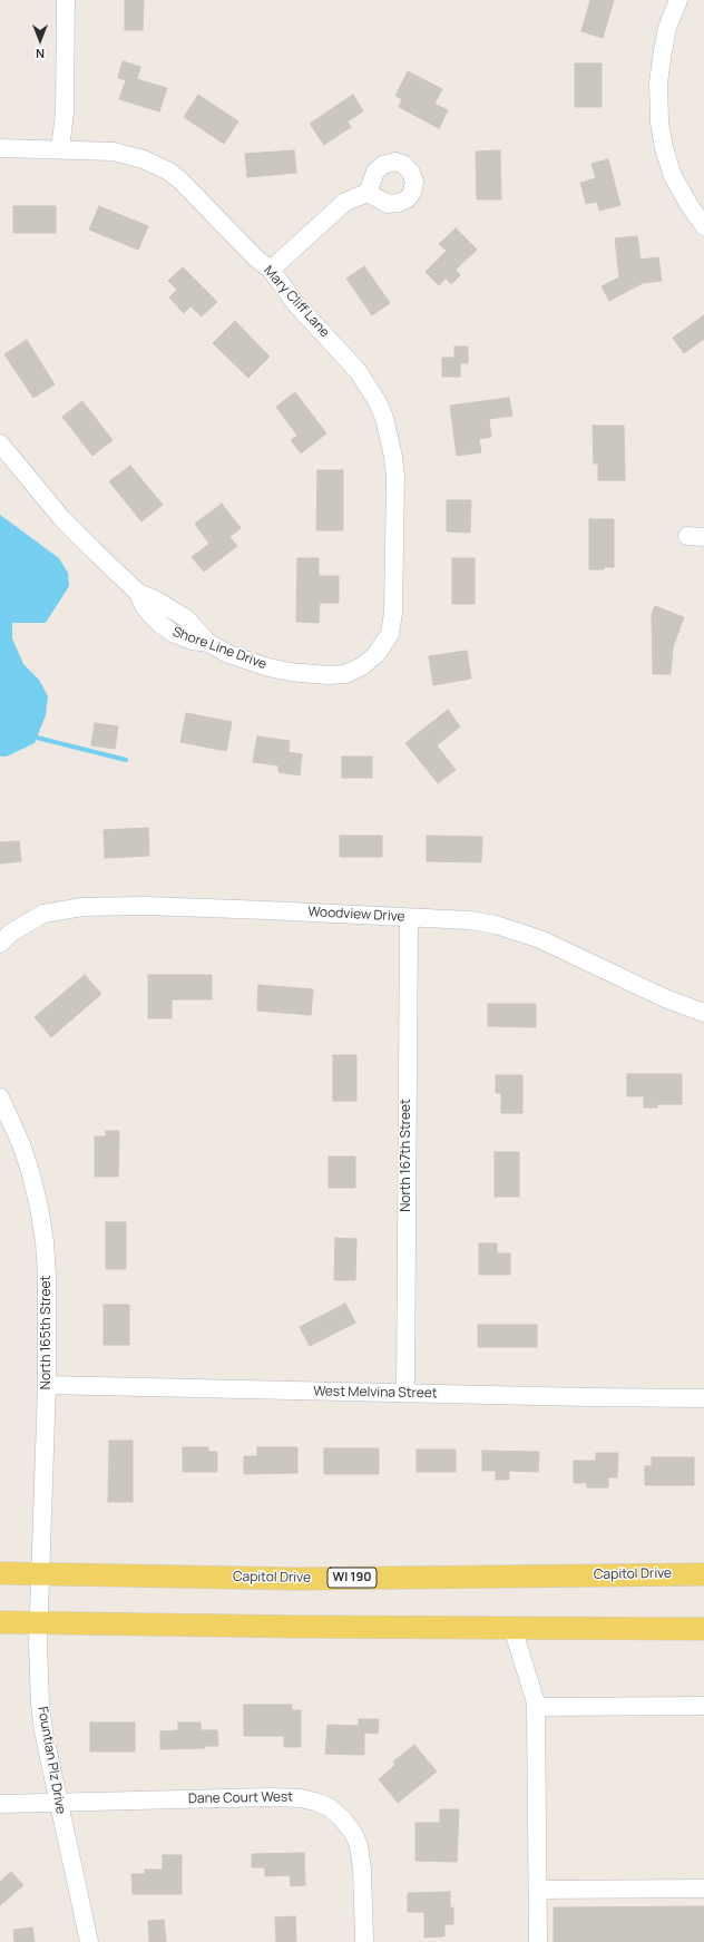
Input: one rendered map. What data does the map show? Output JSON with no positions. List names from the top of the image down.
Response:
{
  "streets": {
    "main road": ["Capitol Drive", "WI 190"],
    "street": [
      "Mary Cliff Lane",
      "Shore Line Drive",
      "Woodview Drive",
      "North 167th Street",
      "North 165th Street",
      "West Melvina Street",
      "Fountian Plz Drive",
      "Dane Court West"
    ]
  },
  "crossings": [
    ["Mary Cliff Lane", "Shore Line Drive"],
    ["Woodview Drive", "North 167th Street"],
    ["North 167th Street", "West Melvina Street"],
    ["North 165th Street", "West Melvina Street"],
    ["North 165th Street", "Capitol Drive"],
    ["North 165th Street", "Fountian Plz Drive"],
    ["Capitol Drive", "Fountian Plz Drive"],
    ["Fountian Plz Drive", "Dane Court West"]
  ],
  "north": "bottom"
}
